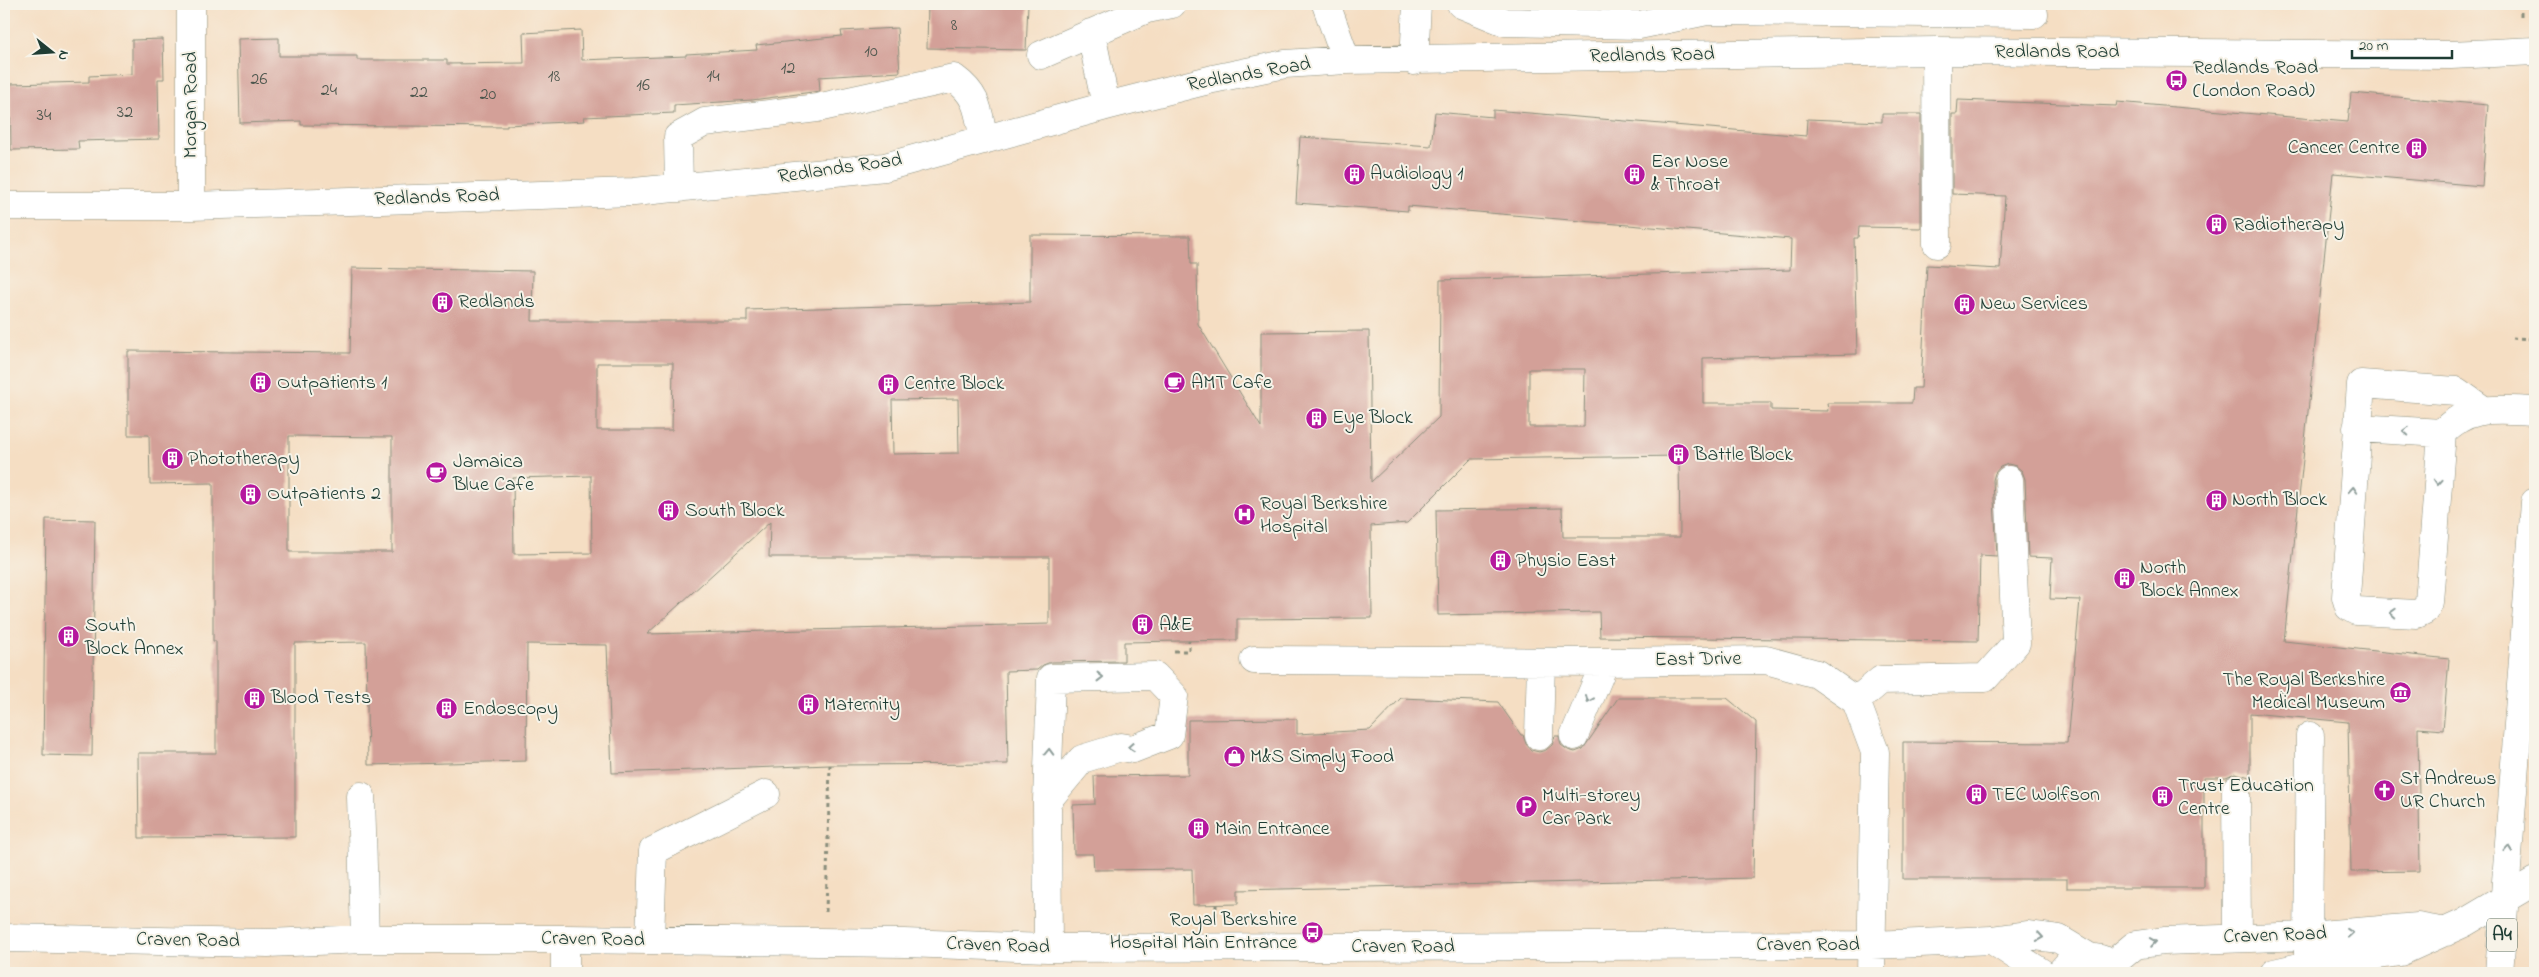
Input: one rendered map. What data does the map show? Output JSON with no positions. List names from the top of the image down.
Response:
{
  "streets": {
    "street": [
      "Redlands Road",
      "Morgan Road",
      "East Drive",
      "A4",
      "Craven Road"
    ]
  },
  "crossings": [
    ["Redlands Road", "Morgan Road"],
    ["A4", "Craven Road"]
  ],
  "places": {
    "bus stop": ["Redlands Road (London Road)", "Royal Berkshire Hospital Main Entrance"],
    "building": [
      "Cancer Centre",
      "Audiology 1",
      "Ear Nose & Throat",
      "Radiotherapy",
      "Redlands",
      "New Services",
      "Outpatients 1",
      "Centre Block",
      "Eye Block",
      "Battle Block",
      "Phototherapy",
      "Outpatients 2",
      "North Block",
      "South Block",
      "Physio East",
      "North Block Annex",
      "A&E",
      "South Block Annex",
      "Blood Tests",
      "Maternity",
      "Endoscopy",
      "TEC Wolfson",
      "Trust Education Centre",
      "Main Entrance"
    ],
    "cafe": ["AMT Cafe", "Jamaica Blue Cafe"],
    "hospital": ["Royal Berkshire Hospital"],
    "museum": ["The Royal Berkshire Medical Museum"],
    "shop": ["M&S Simply Food"],
    "church": ["St Andrews UR Church"],
    "parking": ["Multi-storey Car Park"]
  },
  "house_numbers": [
    "8",
    "10",
    "12",
    "18",
    "14",
    "26",
    "16",
    "24",
    "22",
    "20",
    "32",
    "34"
  ],
  "scale_bar": "20 m",
  "north": "right"
}
